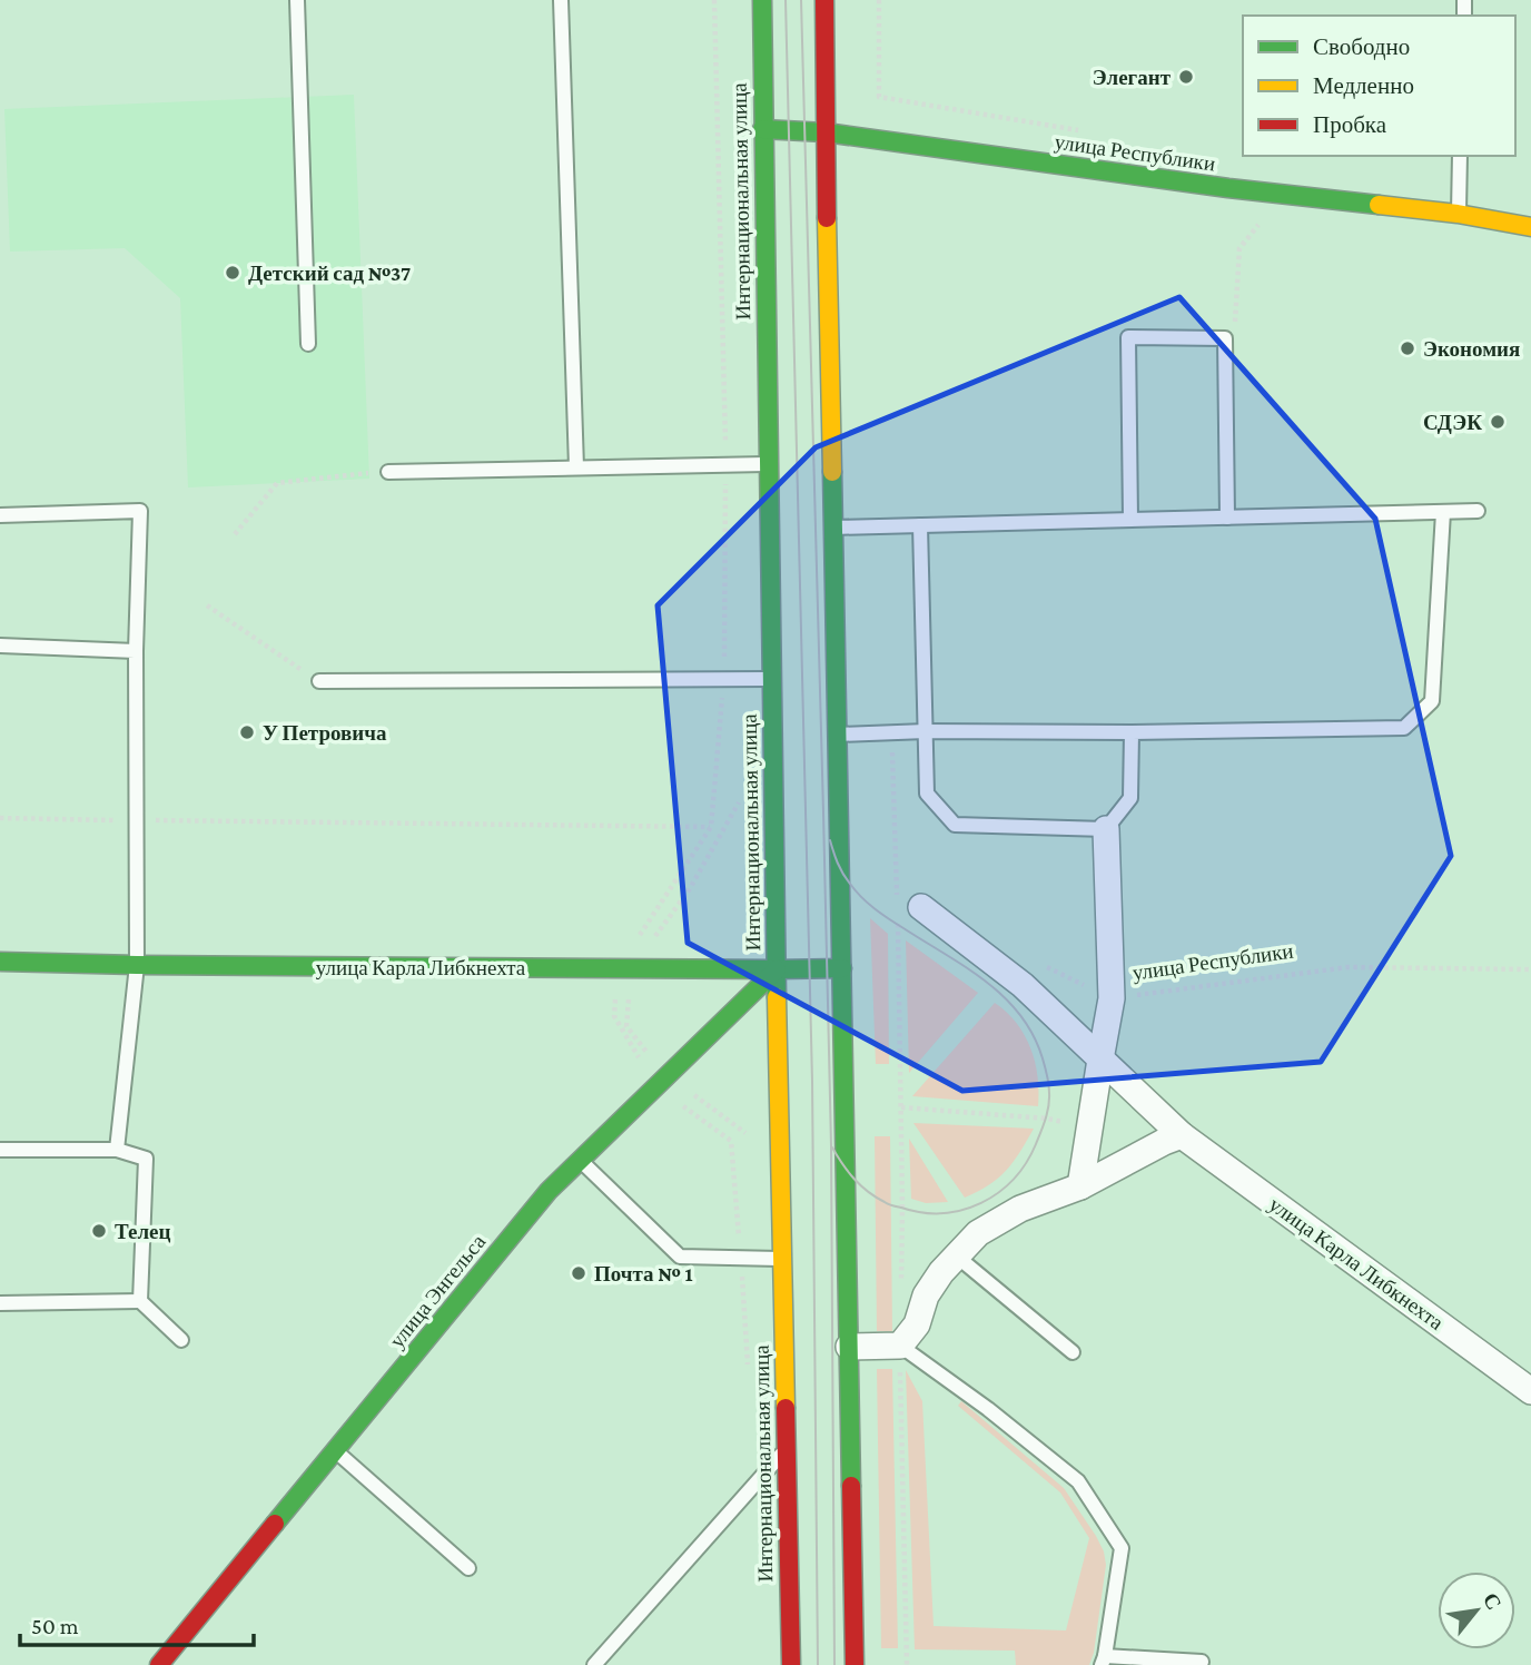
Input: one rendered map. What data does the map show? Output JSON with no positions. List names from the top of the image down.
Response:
{
  "streets": {
    "main road": [
      "улица Республики",
      "Интернациональная улица",
      "улица Карла Либкнехта",
      "улица Энгельса"
    ]
  },
  "crossings": [
    ["улица Республики", "Интернациональная улица"],
    ["Интернациональная улица", "улица Карла Либкнехта"],
    ["Интернациональная улица", "улица Энгельса"],
    ["улица Карла Либкнехта", "улица Энгельса"]
  ],
  "places": [
    "Элегант",
    "Детский сад №37",
    "Экономия",
    "СДЭК",
    "У Петровича",
    "Телец",
    "Почта № 1"
  ],
  "legend": ["Свободно", "Медленно", "Пробка"],
  "scale_bar": "50 m",
  "north": "top right"
}
